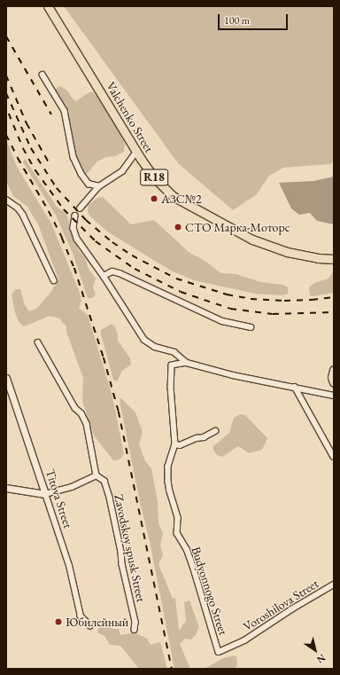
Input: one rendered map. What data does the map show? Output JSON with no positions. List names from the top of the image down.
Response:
{
  "streets": {
    "main road": ["Valchenko Street", "R18"],
    "street": [
      "Titova Street",
      "Zavodskoy spusk Street",
      "Budyonnogo Street",
      "Voroshilova Street"
    ]
  },
  "crossings": [
    ["Budyonnogo Street", "Voroshilova Street"]
  ],
  "places": ["АЗС№2", "СТО Марка-Моторс", "Юбилейный"],
  "scale_bar": "100 m",
  "north": "bottom right"
}
